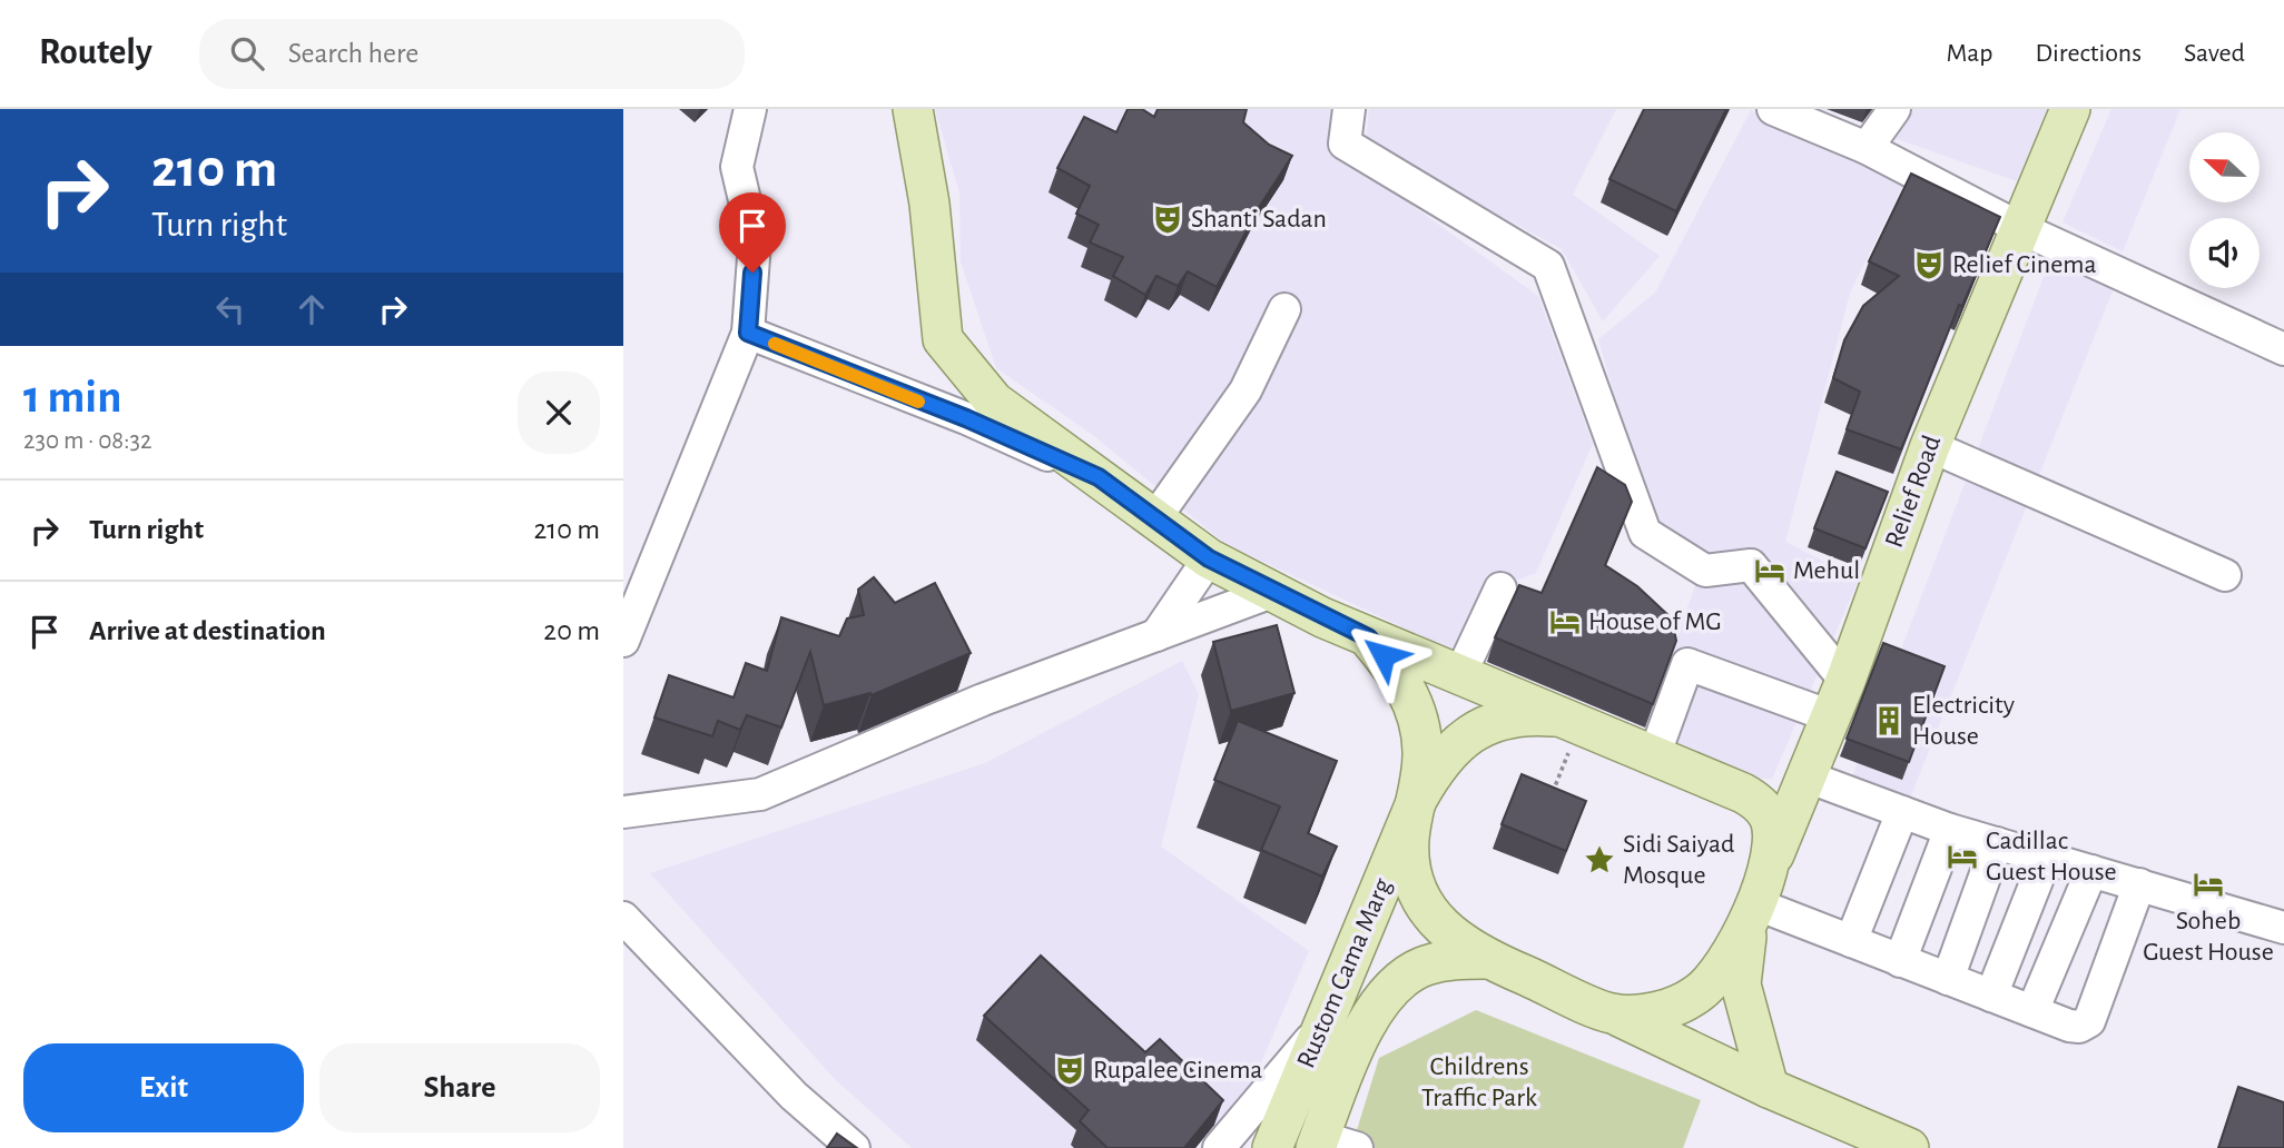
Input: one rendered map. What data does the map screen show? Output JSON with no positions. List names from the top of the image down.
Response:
{
  "streets": {
    "main road": ["Relief Road", "Rustom Cama Marg"]
  },
  "parks": ["Childrens Traffic Park"],
  "places": {
    "theatre": ["Shanti Sadan", "Relief Cinema", "Rupalee Cinema"],
    "hotel": [
      "Mehul",
      "House of MG",
      "Cadillac Guest House",
      "Soheb Guest House"
    ],
    "building": ["Electricity House"],
    "place": ["Sidi Saiyad Mosque"]
  },
  "north": "left",
  "page": {
    "header": "Routely",
    "search": "Search here",
    "nav": ["Map", "Directions", "Saved"],
    "turn": ["210 m", "Turn right"],
    "heading": ["1 min", "230 m · 08:32"],
    "list": [
      {
        "name": "Turn right",
        "value": "210 m"
      },
      {
        "name": "Arrive at destination",
        "value": "20 m"
      }
    ],
    "buttons": ["Exit", "Share"]
  }
}
